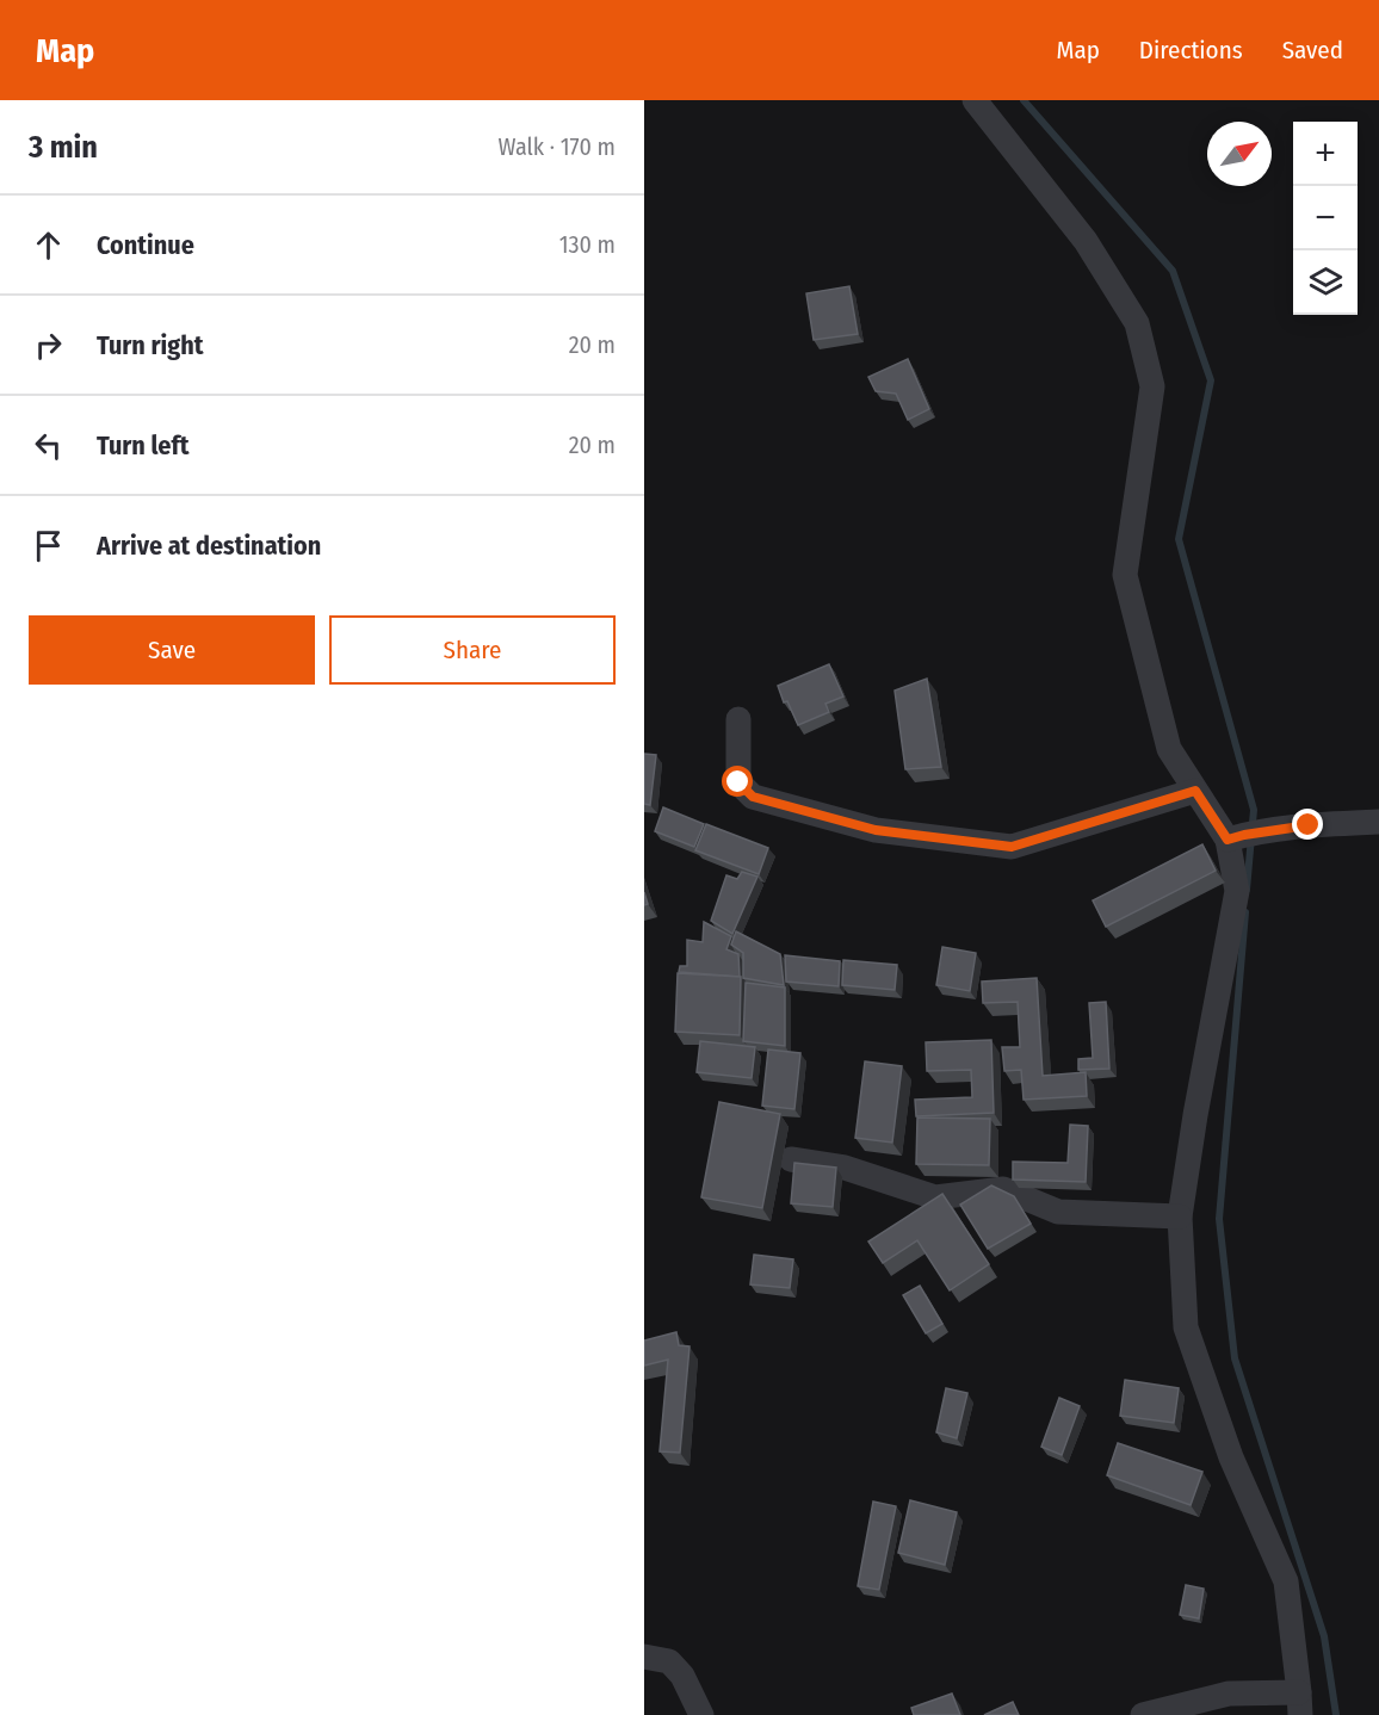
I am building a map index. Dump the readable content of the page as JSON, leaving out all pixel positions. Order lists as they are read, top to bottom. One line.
{"north":"top right","page":{"header":"Map","nav":["Map","Directions","Saved"],"heading":["3 min","Walk · 170 m"],"map_buttons":["+","−"],"list":[["Continue","130 m"],["Turn right","20 m"],["Turn left","20 m"],"Arrive at destination"],"buttons":["Save","Share"]}}
